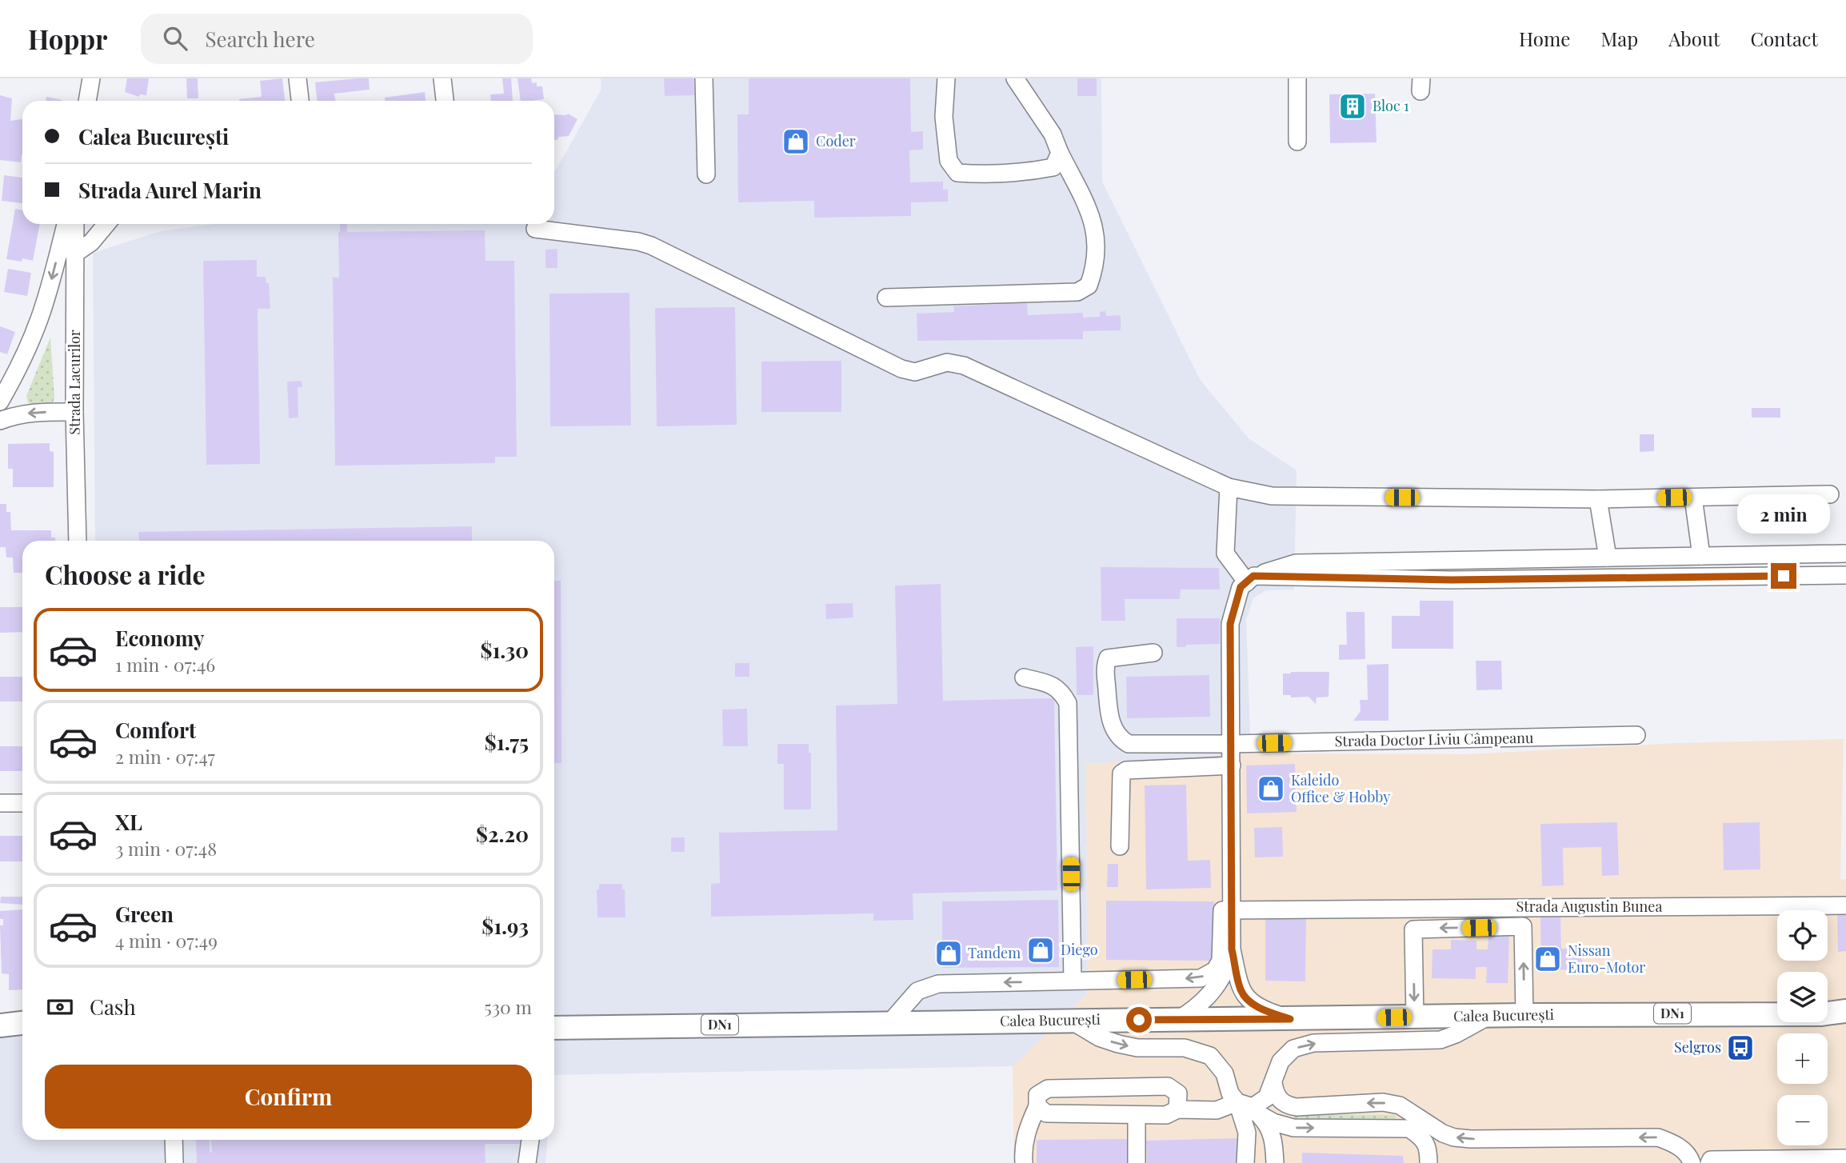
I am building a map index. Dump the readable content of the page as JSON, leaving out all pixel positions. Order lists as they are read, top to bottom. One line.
{"streets":{"main road":["DN1","Calea București"],"street":["Strada Lacurilor","Strada Doctor Liviu Câmpeanu","Strada Augustin Bunea"]},"places":{"building":["Bloc 1"],"shop":["Coder","Kaleido Office & Hobby","Diego","Tandem","Nissan Euro-Motor"],"bus stop":["Selgros"]},"page":{"header":"Hoppr","search":"Search here","nav":["Home","Map","About","Contact"],"banner":["Calea București","Strada Aurel Marin"],"bubble":"2 min","heading":"Choose a ride","list":[{"name":"Economy","note":"1 min · 07:46","value":"$1.30"},{"name":"Comfort","note":"2 min · 07:47","value":"$1.75"},{"name":"XL","note":"3 min · 07:48","value":"$2.20"},{"name":"Green","note":"4 min · 07:49","value":"$1.93"}],"map_buttons":["+","−"],"pay":["Cash","530 m"],"buttons":"Confirm"}}
